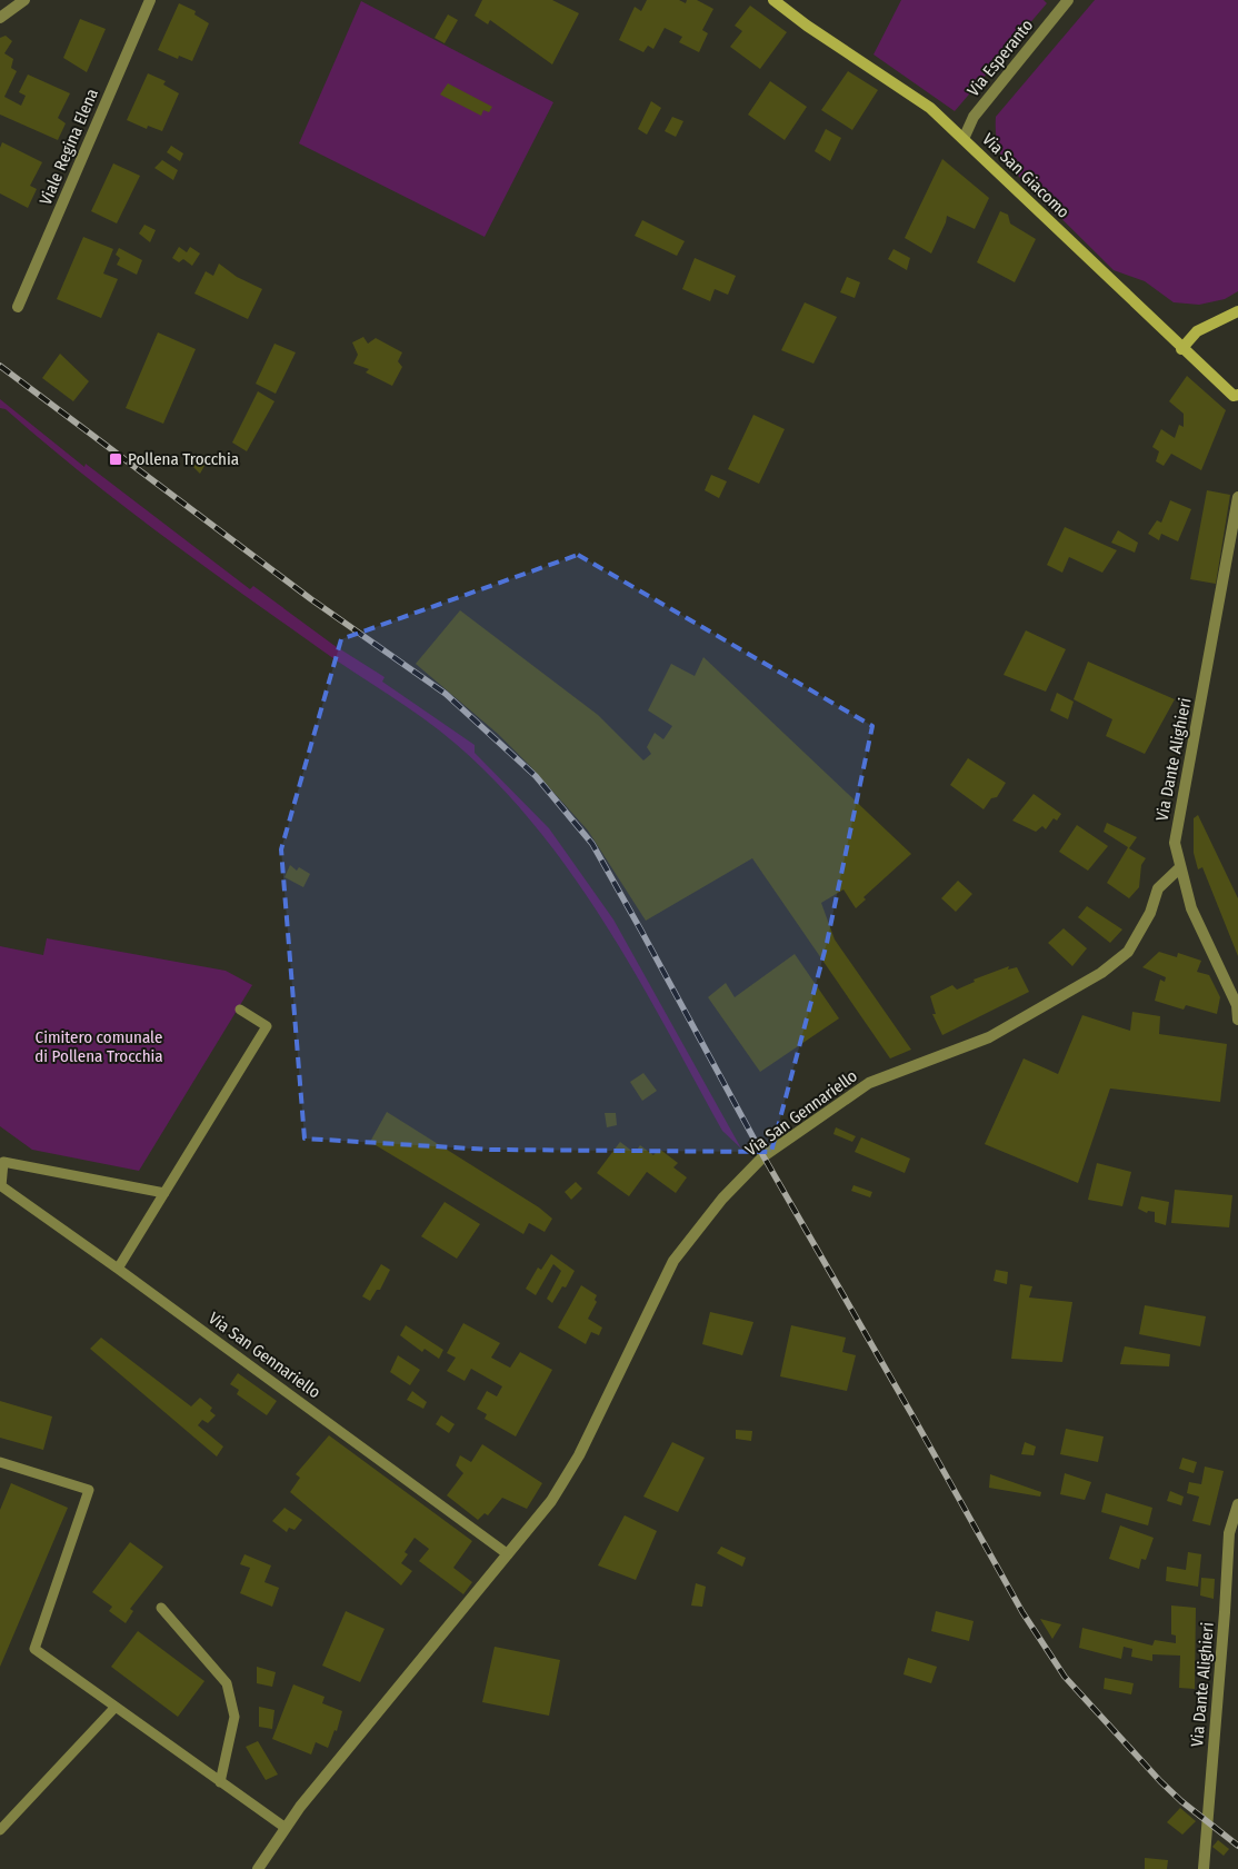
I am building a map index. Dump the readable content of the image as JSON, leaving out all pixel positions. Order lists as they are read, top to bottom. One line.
{"streets":{"street":["Via Esperanto","Viale Regina Elena","Via San Giacomo","Via Dante Alighieri","Via San Gennariello"]},"crossings":[["Via Esperanto","Via San Giacomo"],["Via Dante Alighieri","Via San Gennariello"]],"parks":["Cimitero comunale di Pollena Trocchia"],"places":{"transit":["Pollena Trocchia"]}}
